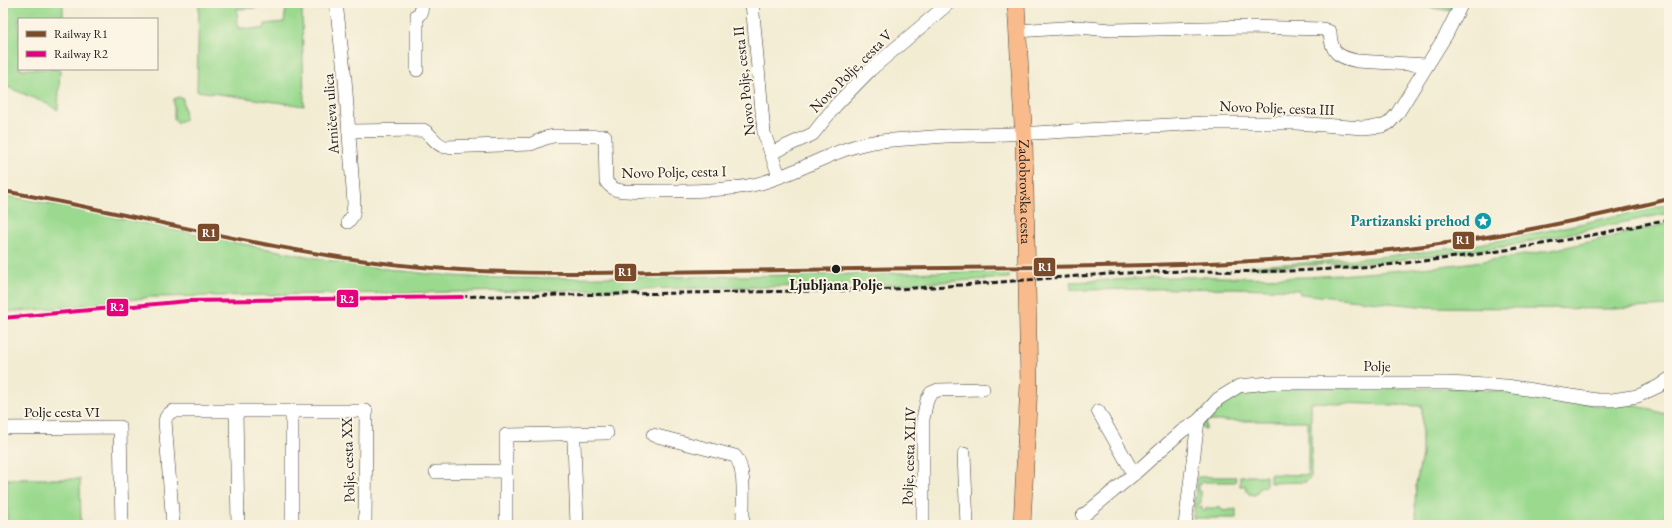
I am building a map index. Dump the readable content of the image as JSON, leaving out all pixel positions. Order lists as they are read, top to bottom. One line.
{"streets":{"main road":["Zadobrovška cesta"],"street":["Novo Polje, cesta V","Novo Polje, cesta II","Novo Polje, cesta III","Arničeva ulica","Novo Polje, cesta I","Polje","Polje cesta VI","Polje, cesta XLIV","Polje, cesta XX"]},"crossings":[["Novo Polje, cesta V","Novo Polje, cesta II"],["Novo Polje, cesta II","Novo Polje, cesta I"],["Novo Polje, cesta III","Novo Polje, cesta I"],["Novo Polje, cesta III","Zadobrovška cesta"],["Arničeva ulica","Novo Polje, cesta I"],["Novo Polje, cesta I","Zadobrovška cesta"]],"places":{"place":["Partizanski prehod"],"other":["Ljubljana Polje"]},"lines":["rail line R1","rail line R2"],"legend":["Railway R1","Railway R2"]}
